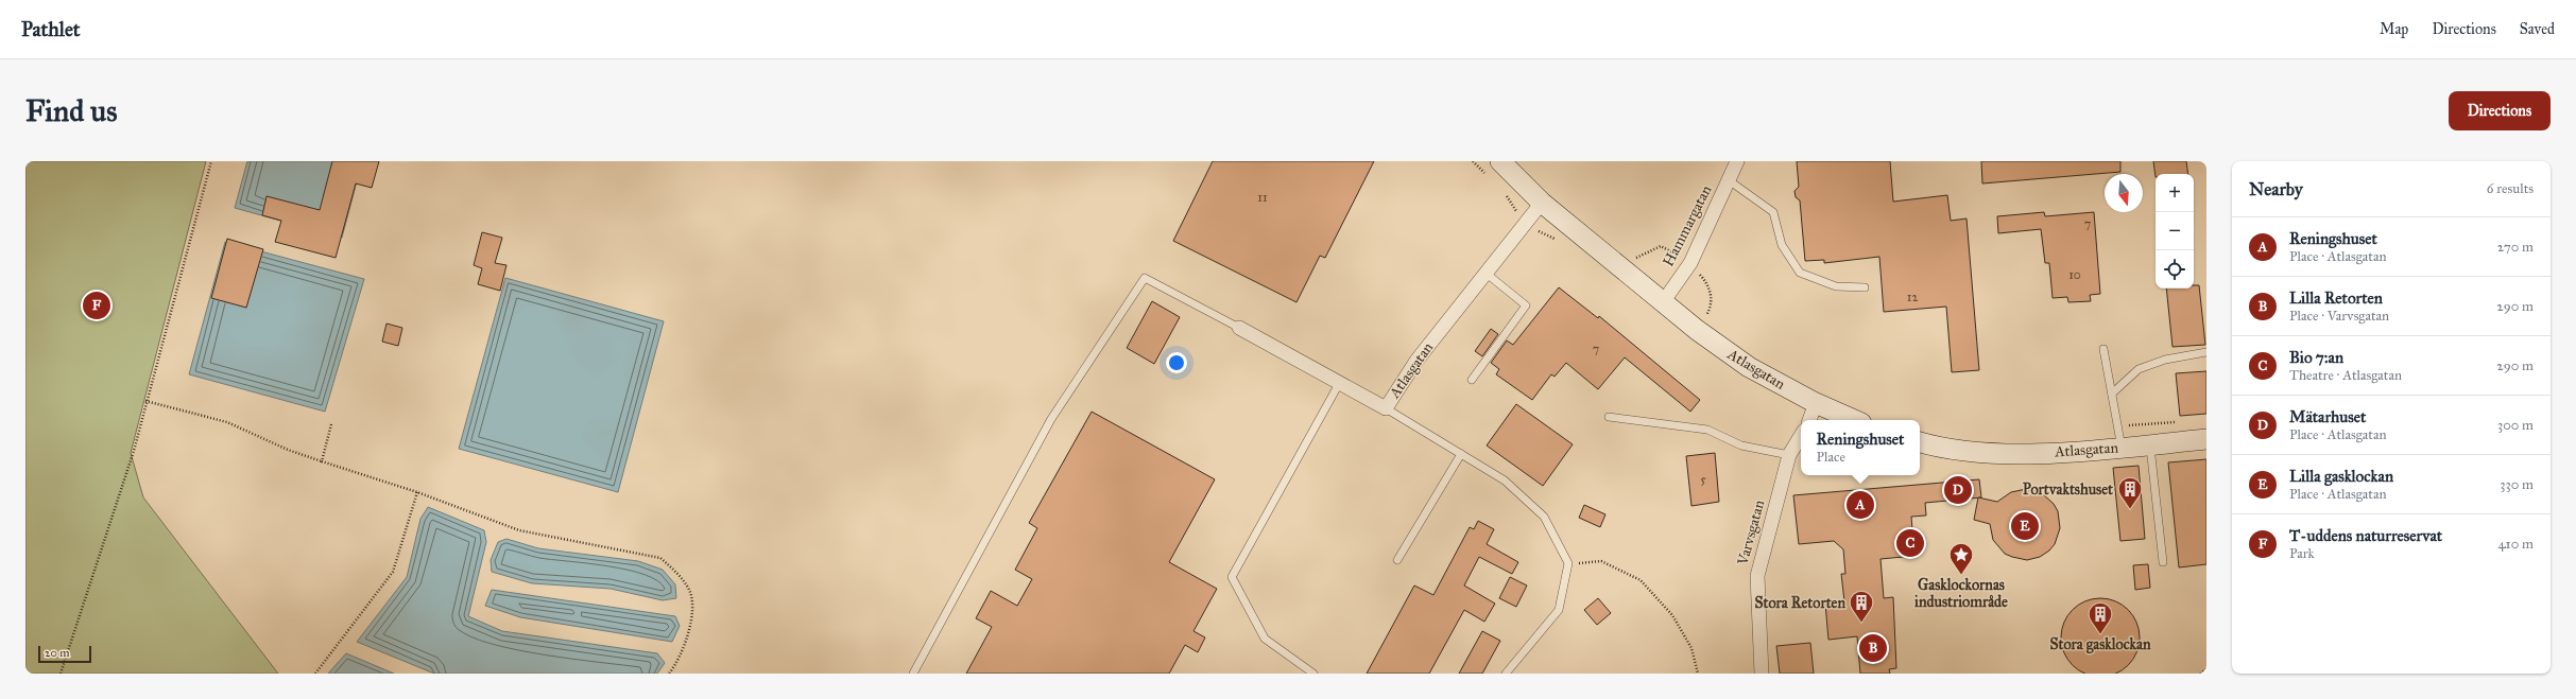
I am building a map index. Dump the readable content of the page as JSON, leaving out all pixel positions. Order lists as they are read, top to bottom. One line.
{"streets":{"street":["Hammargatan","Atlasgatan","Varvsgatan"]},"crossings":[["Hammargatan","Atlasgatan"]],"places":{"building":["Portvaktshuset","Stora Retorten","Stora gasklockan"],"place":["Gasklockornas industriområde"]},"house_numbers":["11","7","10","12","7","5"],"scale_bar":"20 m","north":"bottom","page":{"header":"Pathlet","nav":["Map","Directions","Saved"],"buttons":"Directions","title":"Find us","heading":["Nearby","6 results"],"map_buttons":["+","−"],"list":[{"mark":"A","name":"Reningshuset","note":"Place · Atlasgatan","value":"270 m"},{"mark":"B","name":"Lilla Retorten","note":"Place · Varvsgatan","value":"290 m"},{"mark":"C","name":"Bio 7:an","note":"Theatre · Atlasgatan","value":"290 m"},{"mark":"D","name":"Mätarhuset","note":"Place · Atlasgatan","value":"300 m"},{"mark":"E","name":"Lilla gasklockan","note":"Place · Atlasgatan","value":"330 m"},{"mark":"F","name":"T-uddens naturreservat","note":"Park","value":"410 m"}],"pins":["F","D","A","E","C","B"],"popup":["Reningshuset","Place"],"scale":"20 m"}}
